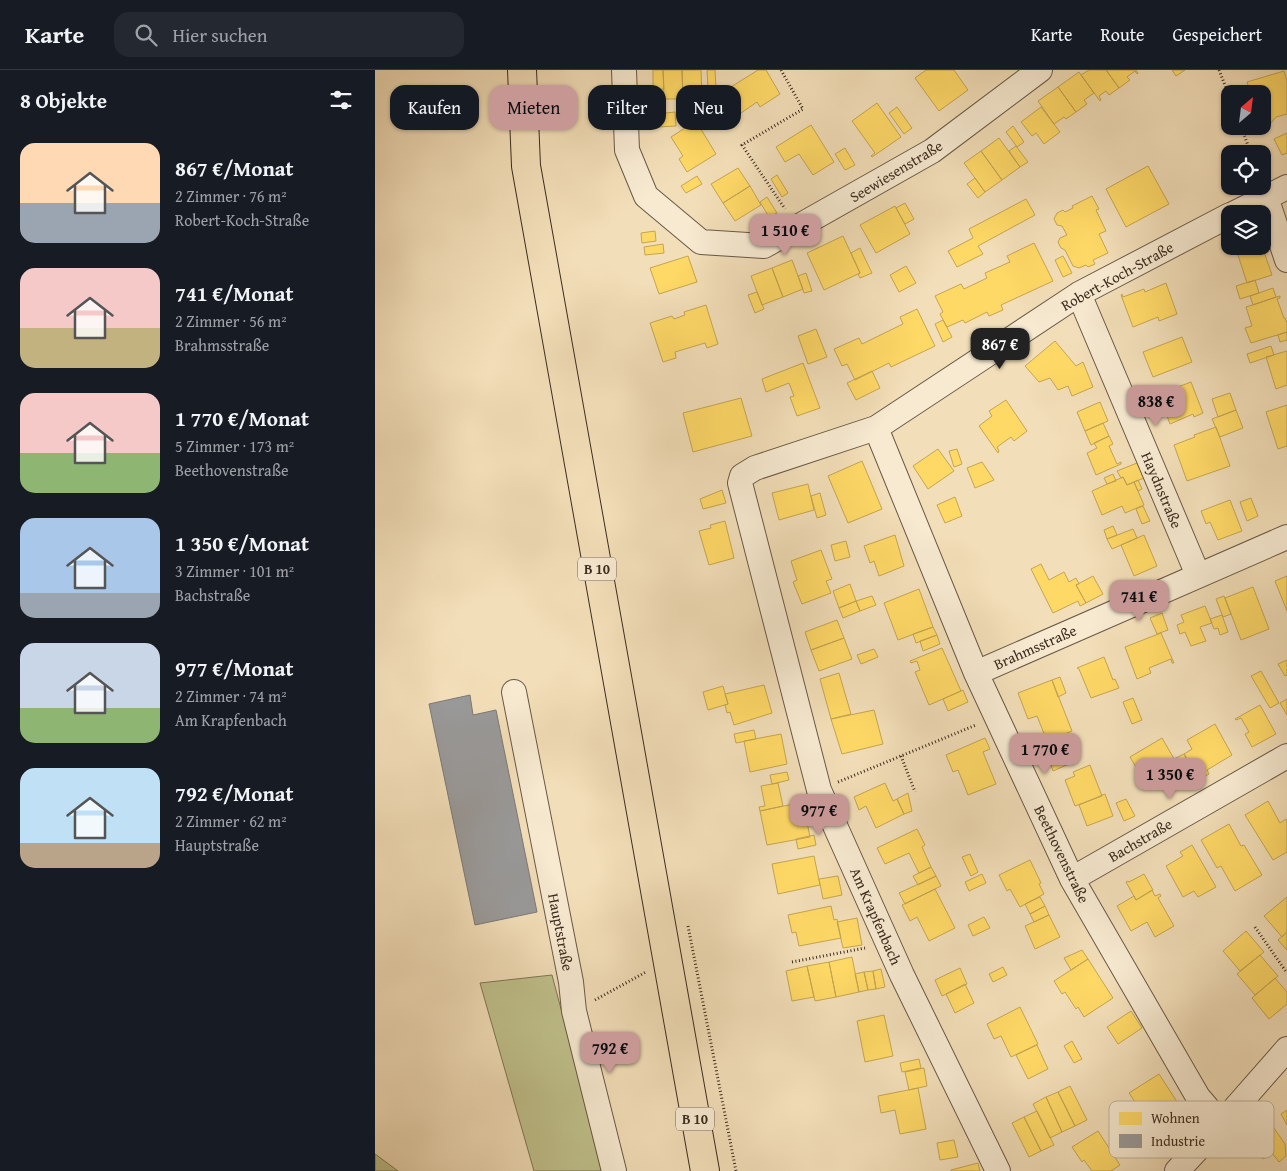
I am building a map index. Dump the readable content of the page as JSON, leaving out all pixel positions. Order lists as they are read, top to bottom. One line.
{"streets":{"main road":["B 10"],"street":["Seewiesenstraße","Robert-Koch-Straße","Haydnstraße","Brahmsstraße","Bachstraße","Beethovenstraße","Am Krapfenbach","Hauptstraße"]},"crossings":[["Robert-Koch-Straße","Haydnstraße"],["Robert-Koch-Straße","Beethovenstraße"],["Robert-Koch-Straße","Am Krapfenbach"],["Haydnstraße","Brahmsstraße"],["Brahmsstraße","Beethovenstraße"],["Bachstraße","Beethovenstraße"]],"legend":["Wohnen","Industrie"],"north":"top right","page":{"header":"Karte","search":"Hier suchen","nav":["Karte","Route","Gespeichert"],"heading":"8 Objekte","chip":["Kaufen","Mieten","Filter","Neu"],"list":[{"name":"867 €/Monat","note":"2 Zimmer · 76 m² · Robert-Koch-Straße"},{"name":"741 €/Monat","note":"2 Zimmer · 56 m² · Brahmsstraße"},{"name":"1 770 €/Monat","note":"5 Zimmer · 173 m² · Beethovenstraße"},{"name":"1 350 €/Monat","note":"3 Zimmer · 101 m² · Bachstraße"},{"name":"977 €/Monat","note":"2 Zimmer · 74 m² · Am Krapfenbach"},{"name":"792 €/Monat","note":"2 Zimmer · 62 m² · Hauptstraße"}],"price":["1 510 €","867 €","838 €","741 €","1 770 €","1 350 €","977 €","792 €"]}}
